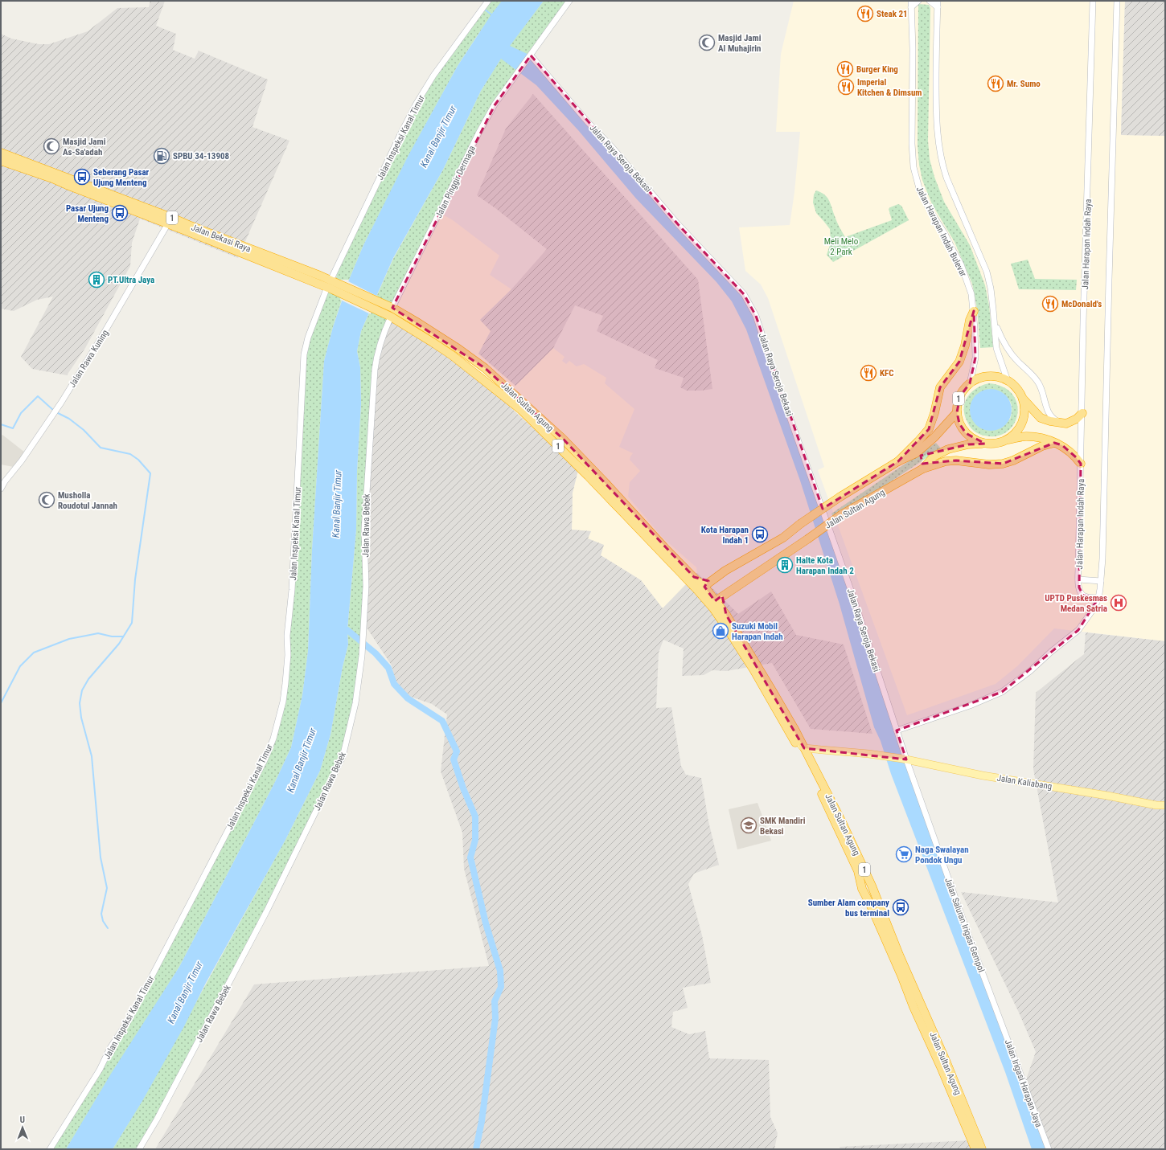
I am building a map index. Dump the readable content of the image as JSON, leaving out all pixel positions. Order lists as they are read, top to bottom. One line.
{"streets":{"highway":["1","Jalan Bekasi Raya","Jalan Sultan Agung"],"main road":["Jalan Kaliabang"],"street":["Jalan Inspeksi Kanal Timur","Jalan Raya Seroja Bekasi","Jalan Pinggir Dermaga","Jalan Harapan Indah Bulevar","Jalan Harapan Indah Raya","Jalan Rawa Kuning","Jalan Rawa Bebek","Jalan Saluran Irigasi Gempol","Jalan Irigasi Harapan Jaya"]},"crossings":[["Jalan Inspeksi Kanal Timur","Jalan Bekasi Raya"],["Jalan Raya Seroja Bekasi","Jalan Pinggir Dermaga"],["Jalan Raya Seroja Bekasi","Jalan Kaliabang"],["Jalan Raya Seroja Bekasi","Jalan Saluran Irigasi Gempol"],["Jalan Pinggir Dermaga","Jalan Bekasi Raya"],["Jalan Pinggir Dermaga","Jalan Sultan Agung"],["Jalan Pinggir Dermaga","Jalan Rawa Bebek"],["1","Jalan Harapan Indah Bulevar"],["1","Jalan Sultan Agung"],["Jalan Harapan Indah Bulevar","Jalan Sultan Agung"],["Jalan Bekasi Raya","Jalan Rawa Kuning"],["Jalan Bekasi Raya","Jalan Sultan Agung"],["Jalan Bekasi Raya","Jalan Rawa Bebek"],["Jalan Sultan Agung","Jalan Rawa Bebek"],["Jalan Sultan Agung","Jalan Kaliabang"],["Jalan Kaliabang","Jalan Saluran Irigasi Gempol"],["Jalan Saluran Irigasi Gempol","Jalan Irigasi Harapan Jaya"]],"water":["Kanal Banjir Timur"],"parks":["Meli Melo 2 Park"],"places":{"restaurant":["Steak 21","Burger King","Mr. Sumo","Imperial Kitchen & Dimsum","McDonald's","KFC"],"mosque":["Masjid Jami Al Muhajirin","Masjid Jami As-Sa'adah","Musholla Roudotul Jannah"],"fuel station":["SPBU 34-13908"],"bus stop":["Seberang Pasar Ujung Menteng","Pasar Ujung Menteng","Kota Harapan Indah 1","Sumber Alam company bus terminal"],"building":["PT.Ultra Jaya","Halte Kota Harapan Indah 2"],"hospital":["UPTD Puskesmas Medan Satria"],"shop":["Suzuki Mobil Harapan Indah"],"school or university":["SMK Mandiri Bekasi"],"supermarket":["Naga Swalayan Pondok Ungu"]},"north":"top"}
